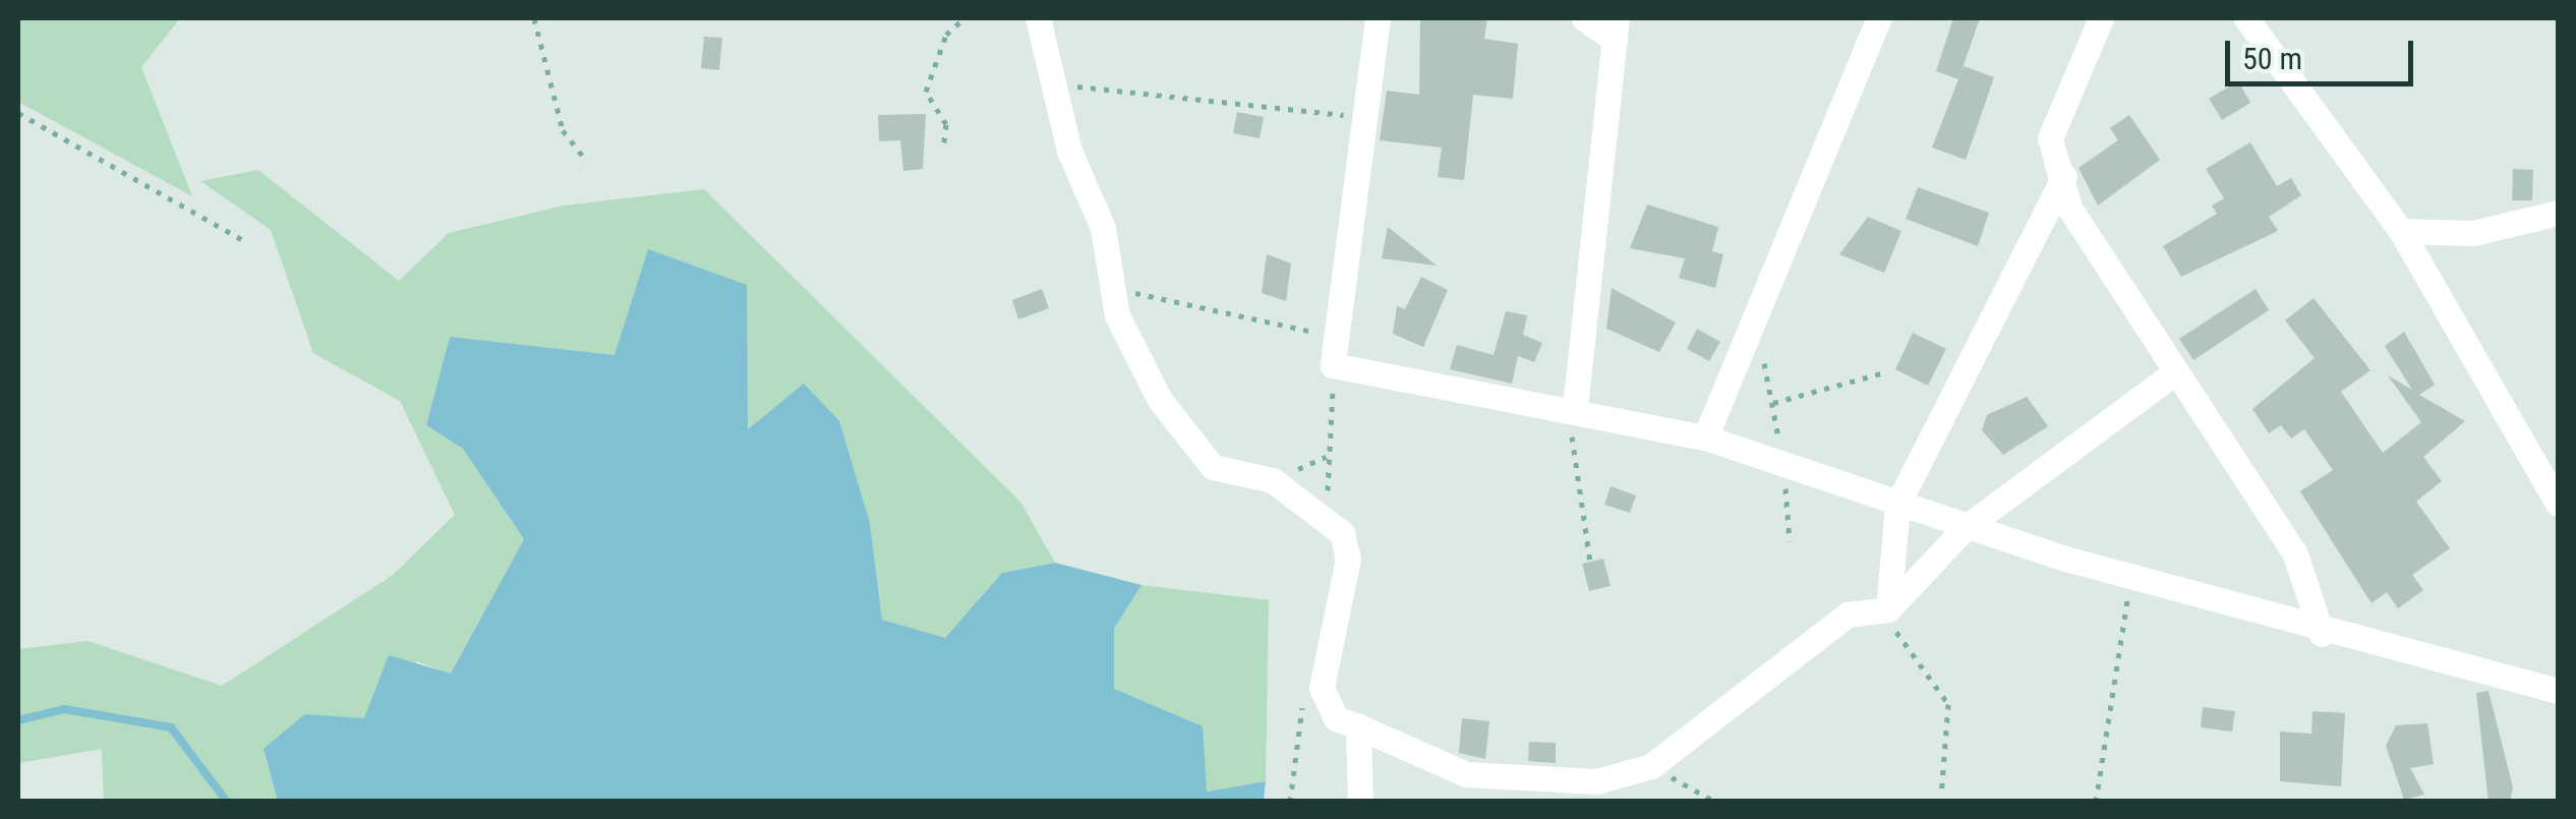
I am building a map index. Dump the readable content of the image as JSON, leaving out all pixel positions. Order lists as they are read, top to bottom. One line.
{"scale_bar":"50 m"}
